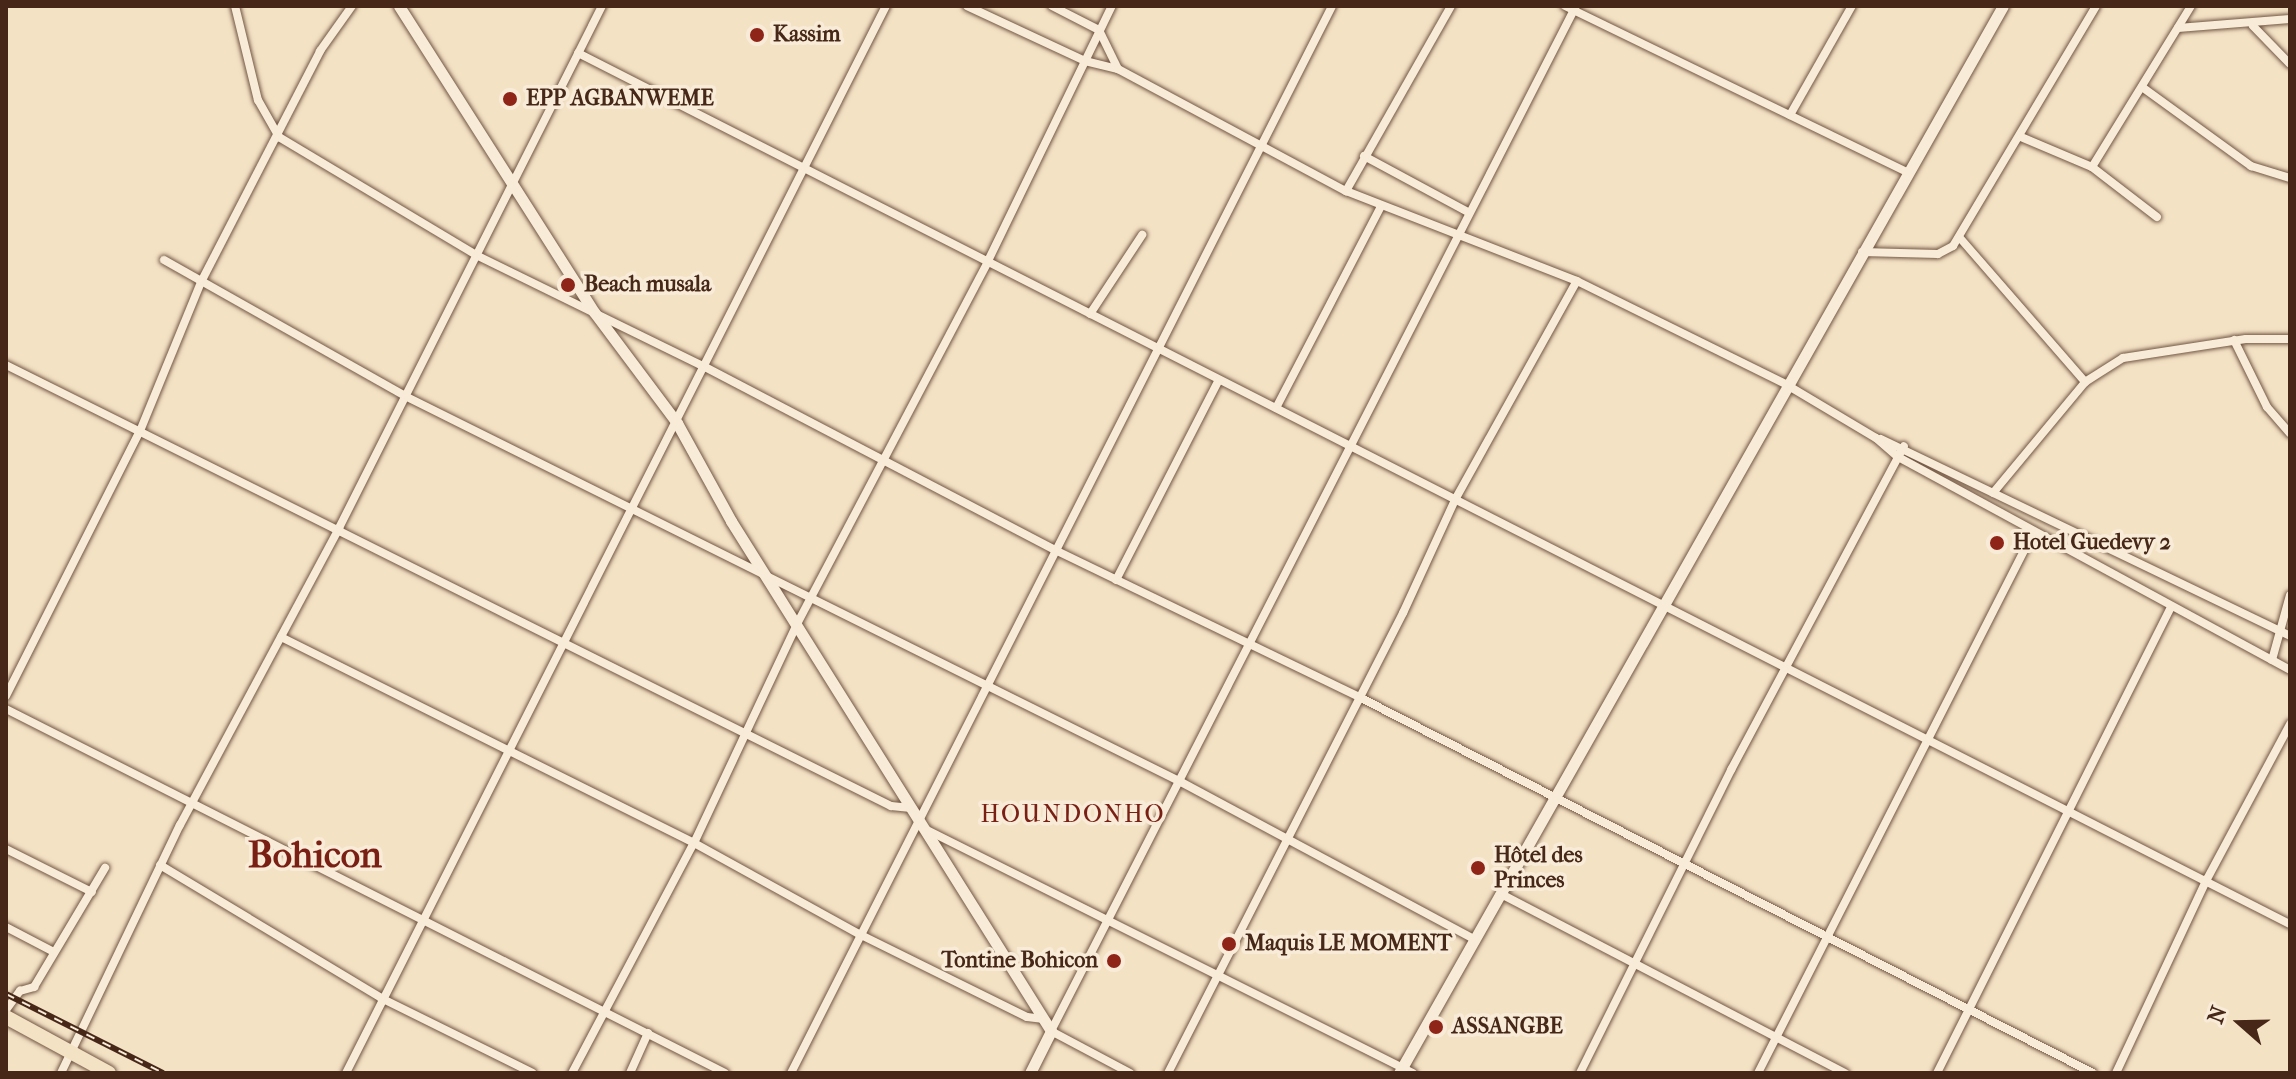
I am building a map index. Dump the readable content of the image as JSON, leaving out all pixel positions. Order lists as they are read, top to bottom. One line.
{"districts":["HOUNDONHO","Bohicon"],"places":["Kassim","EPP AGBANWEME","Beach musala","Hotel Guedevy 2","Hôtel des Princes","Maquis LE MOMENT","Tontine Bohicon","ASSANGBE"],"north":"left"}
